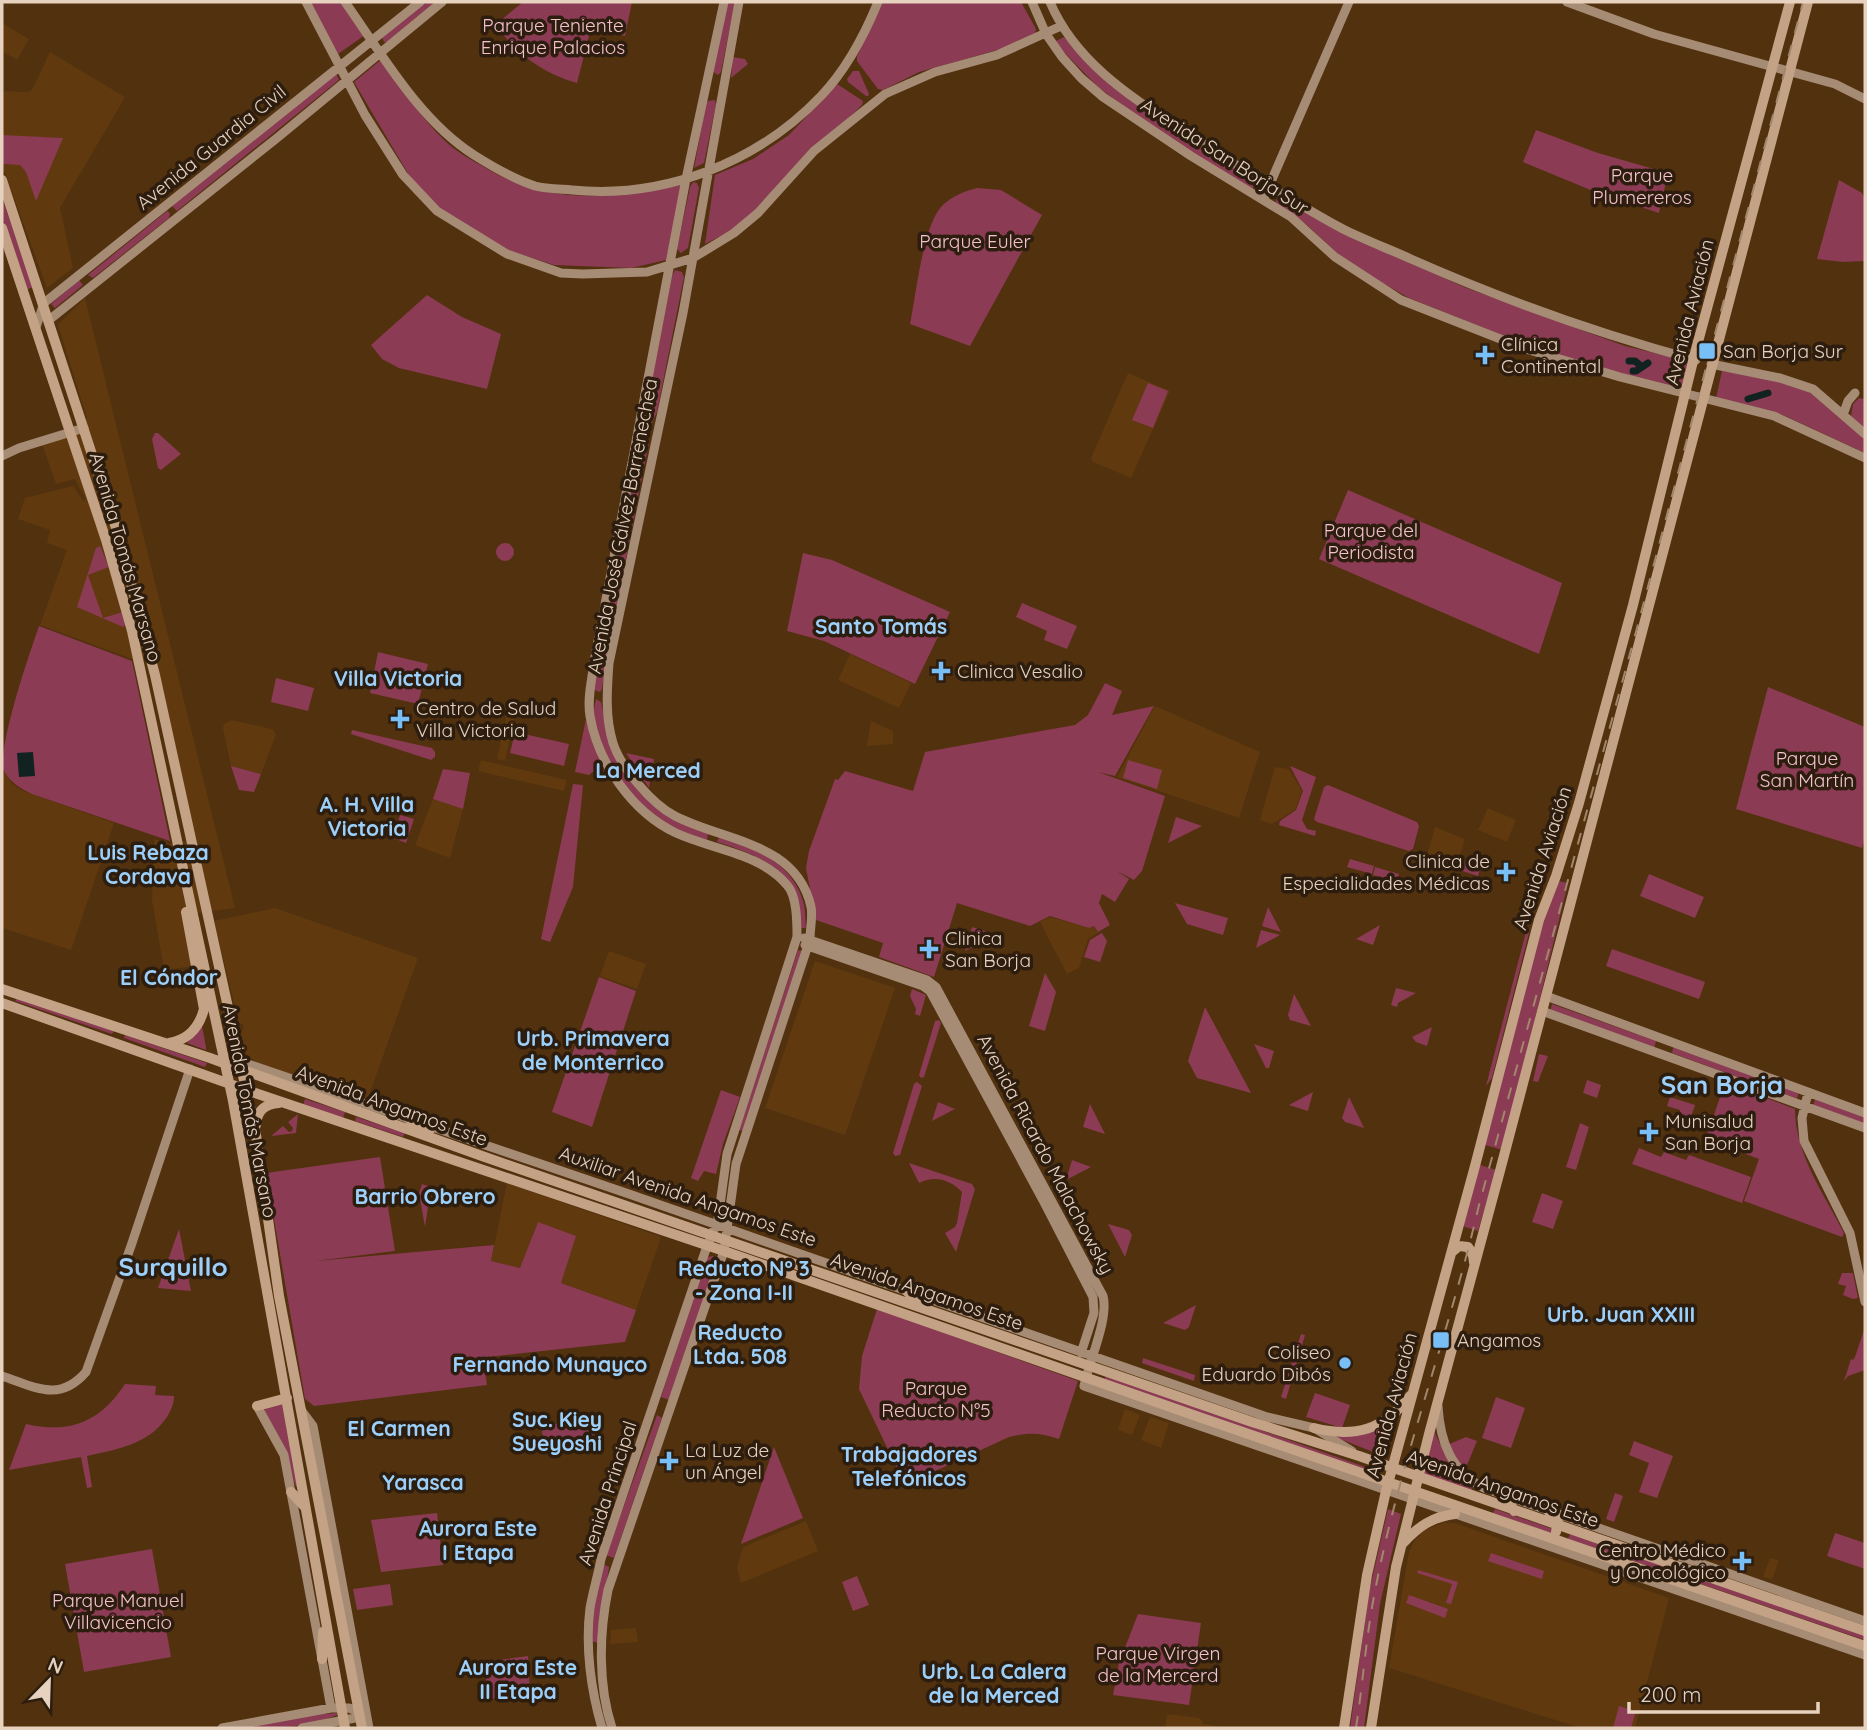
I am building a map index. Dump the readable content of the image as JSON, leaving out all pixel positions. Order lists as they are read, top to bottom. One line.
{"streets":{"main road":["Avenida Guardia Civil","Avenida San Borja Sur","Avenida Aviación","Avenida José Gálvez Barrenechea","Avenida Tomás Marsano","Avenida Angamos Este","Avenida Ricardo Malachowsky","Auxiliar Avenida Angamos Este","Avenida Principal"]},"crossings":[["Avenida Guardia Civil","Avenida Tomás Marsano"],["Avenida San Borja Sur","Avenida Aviación"],["Avenida Aviación","Avenida Angamos Este"],["Avenida José Gálvez Barrenechea","Avenida Angamos Este"],["Avenida José Gálvez Barrenechea","Avenida Ricardo Malachowsky"],["Avenida José Gálvez Barrenechea","Auxiliar Avenida Angamos Este"],["Avenida José Gálvez Barrenechea","Avenida Principal"],["Avenida Tomás Marsano","Avenida Angamos Este"],["Avenida Tomás Marsano","Auxiliar Avenida Angamos Este"],["Avenida Angamos Este","Avenida Ricardo Malachowsky"],["Avenida Angamos Este","Auxiliar Avenida Angamos Este"],["Avenida Angamos Este","Avenida Principal"],["Avenida Ricardo Malachowsky","Auxiliar Avenida Angamos Este"],["Auxiliar Avenida Angamos Este","Avenida Principal"]],"districts":["Santo Tomás","Villa Victoria","La Merced","A. H. Villa Victoria","Luis Rebaza Cordava","El Cóndor","Urb. Primavera de Monterrico","San Borja","Barrio Obrero","Surquillo","Reducto N° 3 - Zona I-II","Urb. Juan XXIII","Reducto Ltda. 508","Fernando Munayco","Suc. Kiey Sueyoshi","El Carmen","Trabajadores Telefónicos","Yarasca","Aurora Este I Etapa","Aurora Este II Etapa","Urb. La Calera de la Merced"],"parks":["Parque Teniente Enrique Palacios","Parque Plumereros","Parque Euler","Parque del Periodista","Parque San Martín","Parque Reducto N°5","Parque Manuel Villavicencio","Parque Virgen de la Mercerd"],"places":{"transit":["San Borja Sur","Angamos"],"health":["Clínica Continental","Clinica Vesalio","Centro de Salud Villa Victoria","Clinica de Especialidades Médicas","Clinica San Borja","Munisalud San Borja","La Luz de un Ángel","Centro Médico y Oncológico"],"other":["Coliseo Eduardo Dibós"]},"scale_bar":"200 m","north":"top right"}
